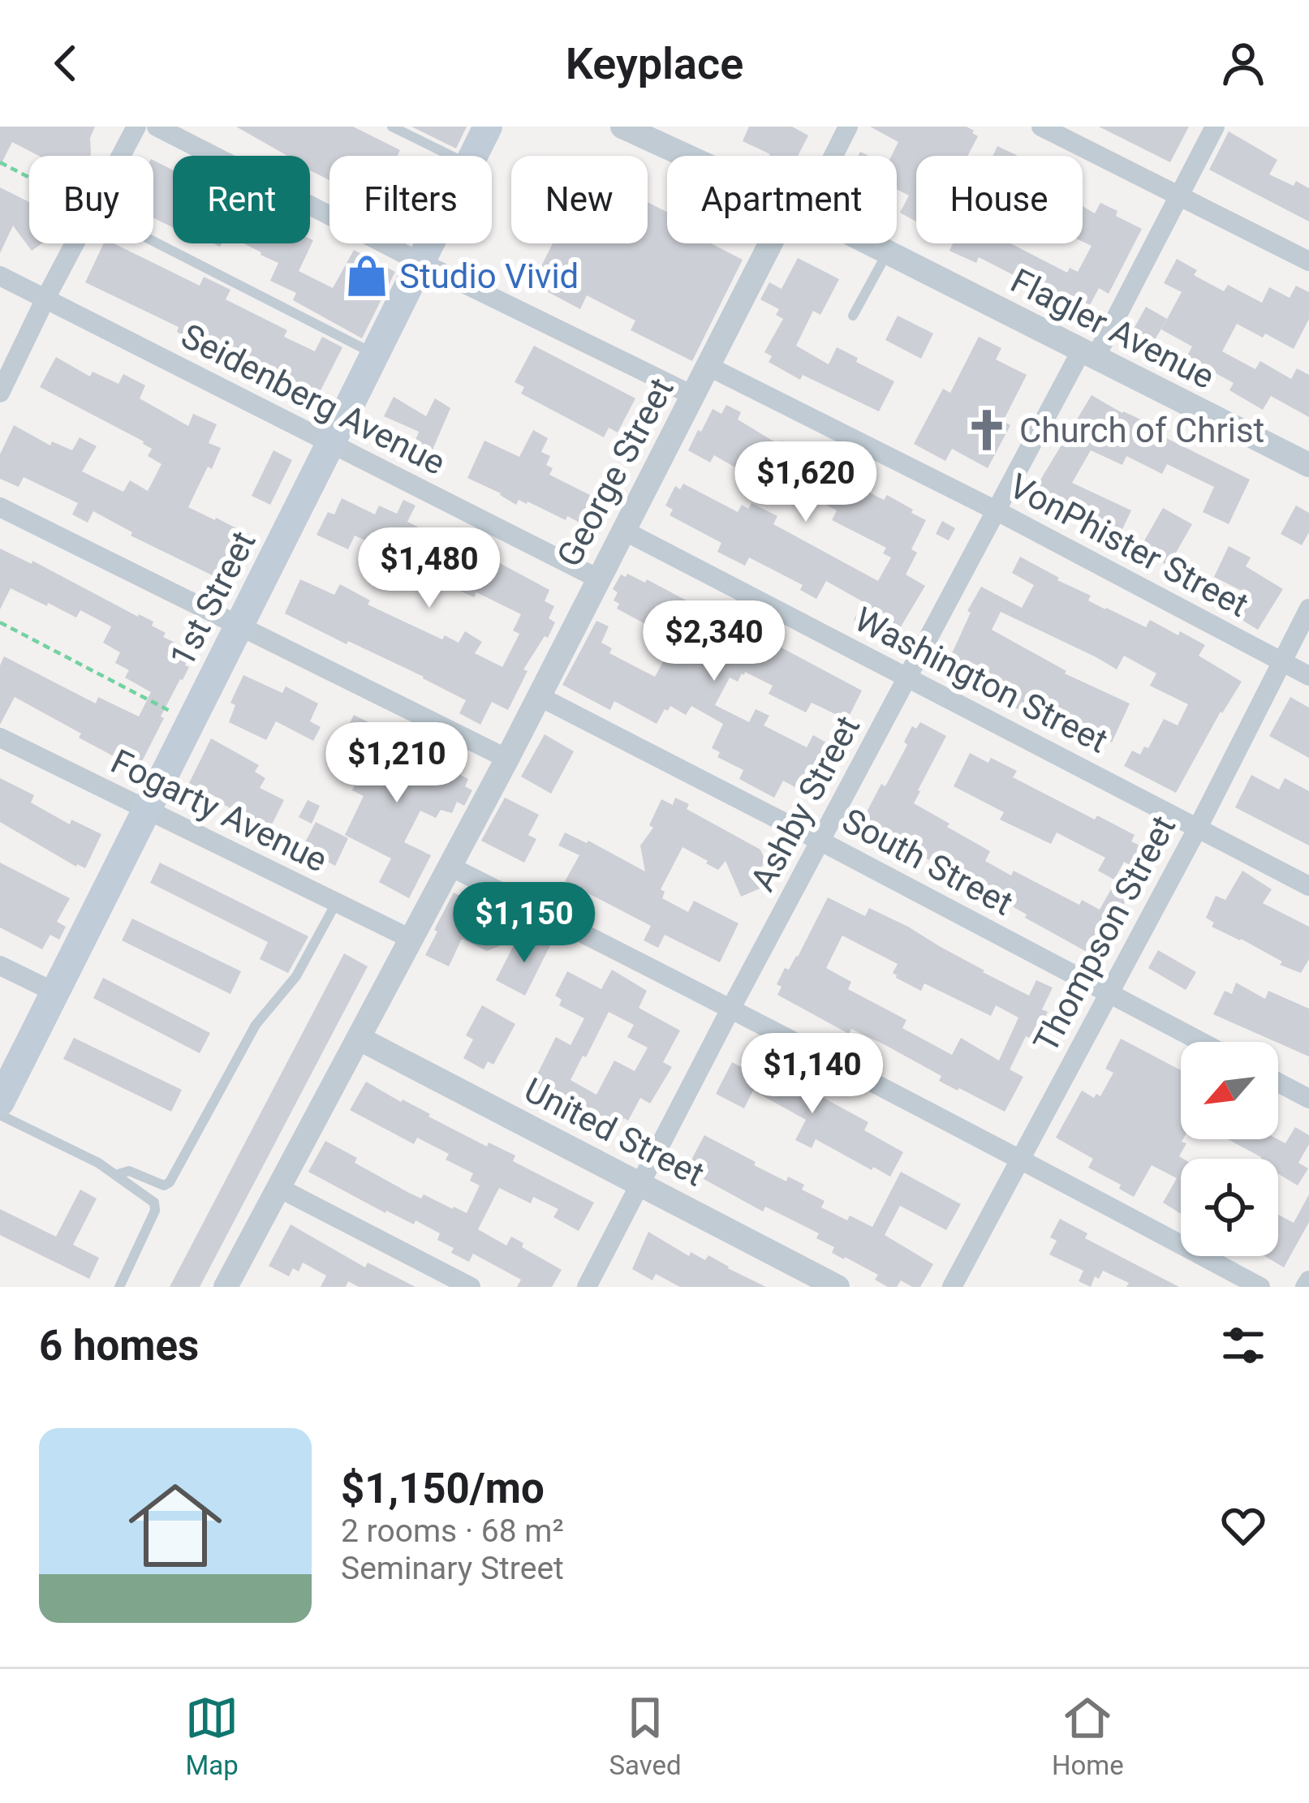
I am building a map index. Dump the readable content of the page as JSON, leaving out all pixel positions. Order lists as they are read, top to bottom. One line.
{"streets":{"main road":["1st Street"],"street":["Flagler Avenue","Seidenberg Avenue","George Street","VonPhister Street","Washington Street","Ashby Street","Fogarty Avenue","South Street","Thompson Street","United Street"]},"crossings":[["Flagler Avenue","Ashby Street"],["Seidenberg Avenue","George Street"],["Seidenberg Avenue","1st Street"],["George Street","VonPhister Street"],["George Street","Washington Street"],["George Street","Fogarty Avenue"],["George Street","South Street"],["George Street","United Street"],["VonPhister Street","Ashby Street"],["VonPhister Street","Thompson Street"],["1st Street","Fogarty Avenue"],["Washington Street","Ashby Street"],["Washington Street","Thompson Street"],["Ashby Street","South Street"],["Ashby Street","United Street"],["South Street","Thompson Street"]],"places":{"shop":["Studio Vivid"],"church":["Church of Christ"]},"north":"bottom left","page":{"header":"Keyplace","chip":["Buy","Rent","Filters","New","Apartment","House"],"price":["$1,620","$1,480","$2,340","$1,210","$1,150","$1,140"],"heading":"6 homes","list":[{"name":"$1,150/mo","note":"2 rooms · 68 m² · Seminary Street"}],"tabs":["Map","Saved","Home"]}}
